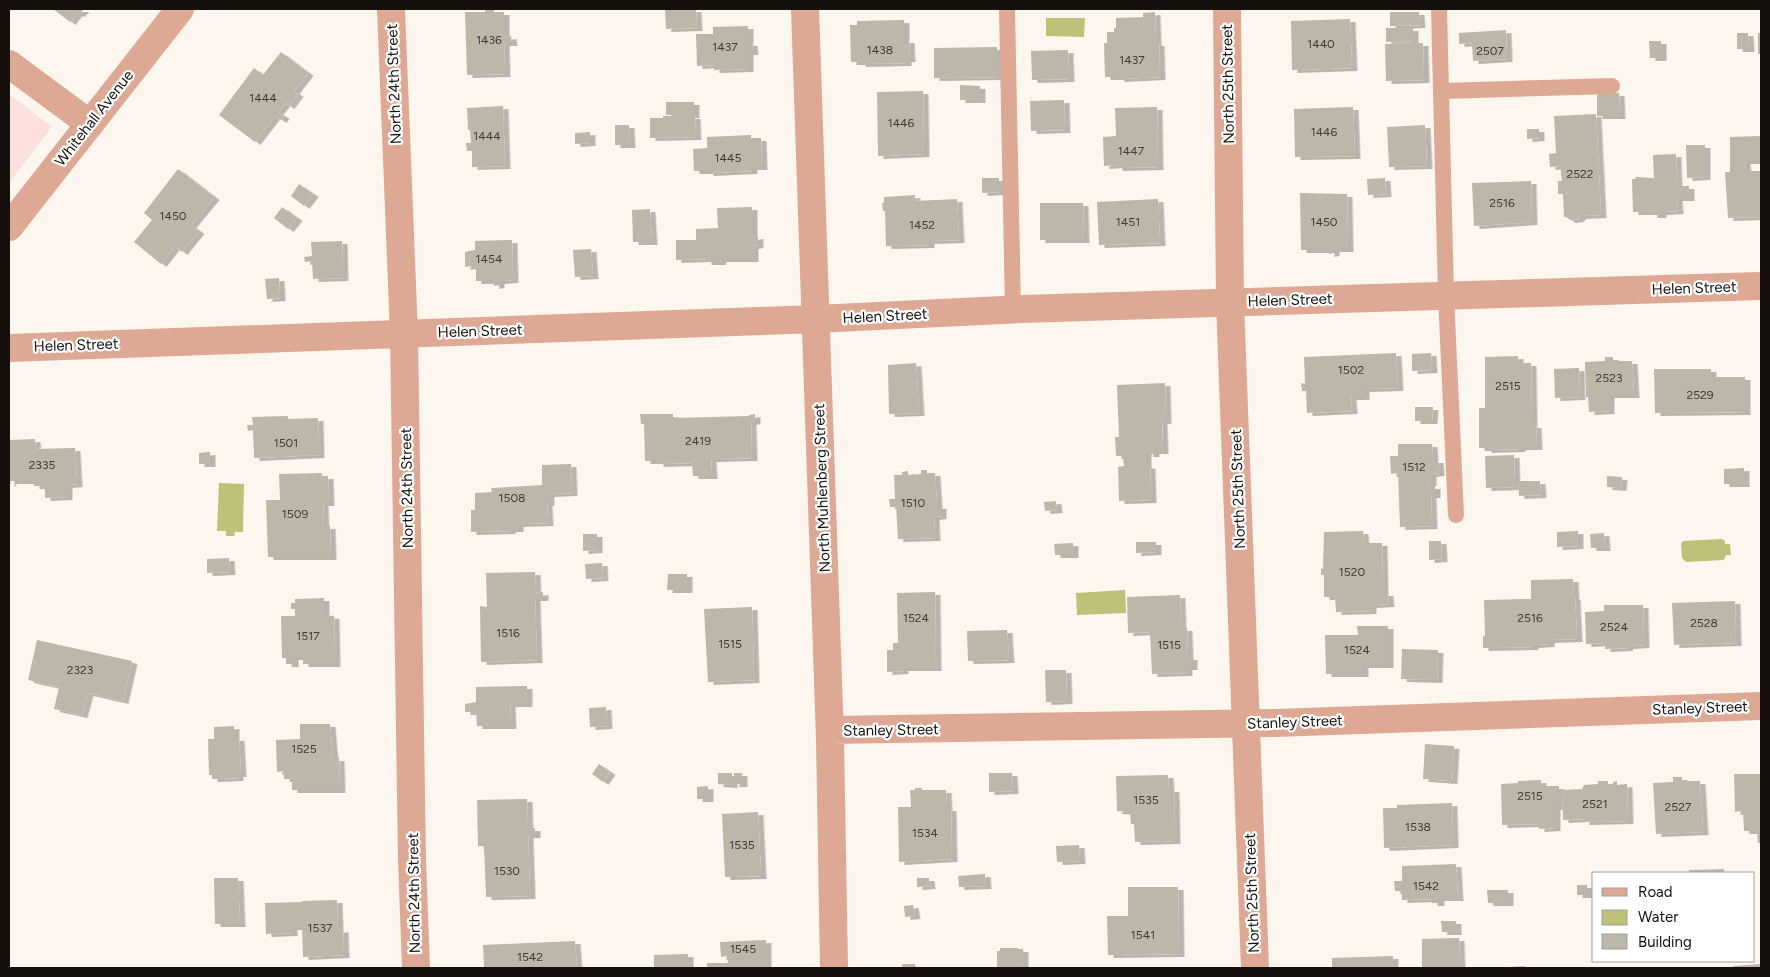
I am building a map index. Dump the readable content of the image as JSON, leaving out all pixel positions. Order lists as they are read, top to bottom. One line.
{"streets":{"street":["North 24th Street","North 25th Street","Whitehall Avenue","Helen Street","North Muhlenberg Street","Stanley Street"]},"crossings":[["North 24th Street","Helen Street"],["North 25th Street","Helen Street"],["North 25th Street","Stanley Street"],["Helen Street","North Muhlenberg Street"],["North Muhlenberg Street","Stanley Street"]],"house_numbers":["1436","1440","1437","1438","2507","1437","1444","1446","1446","1444","1447","1445","2522","2516","1450","1451","1450","1452","1454","1502","2523","2515","2529","2419","1501","2335","1512","1508","1510","1509","1520","1524","2516","2528","2524","1516","1517","1515","1515","1524","2323","1525","2515","1535","2521","2527","1538","1534","1535","1530","1542","1537","1541","1545","1542"],"legend":["Road","Water","Building"]}
